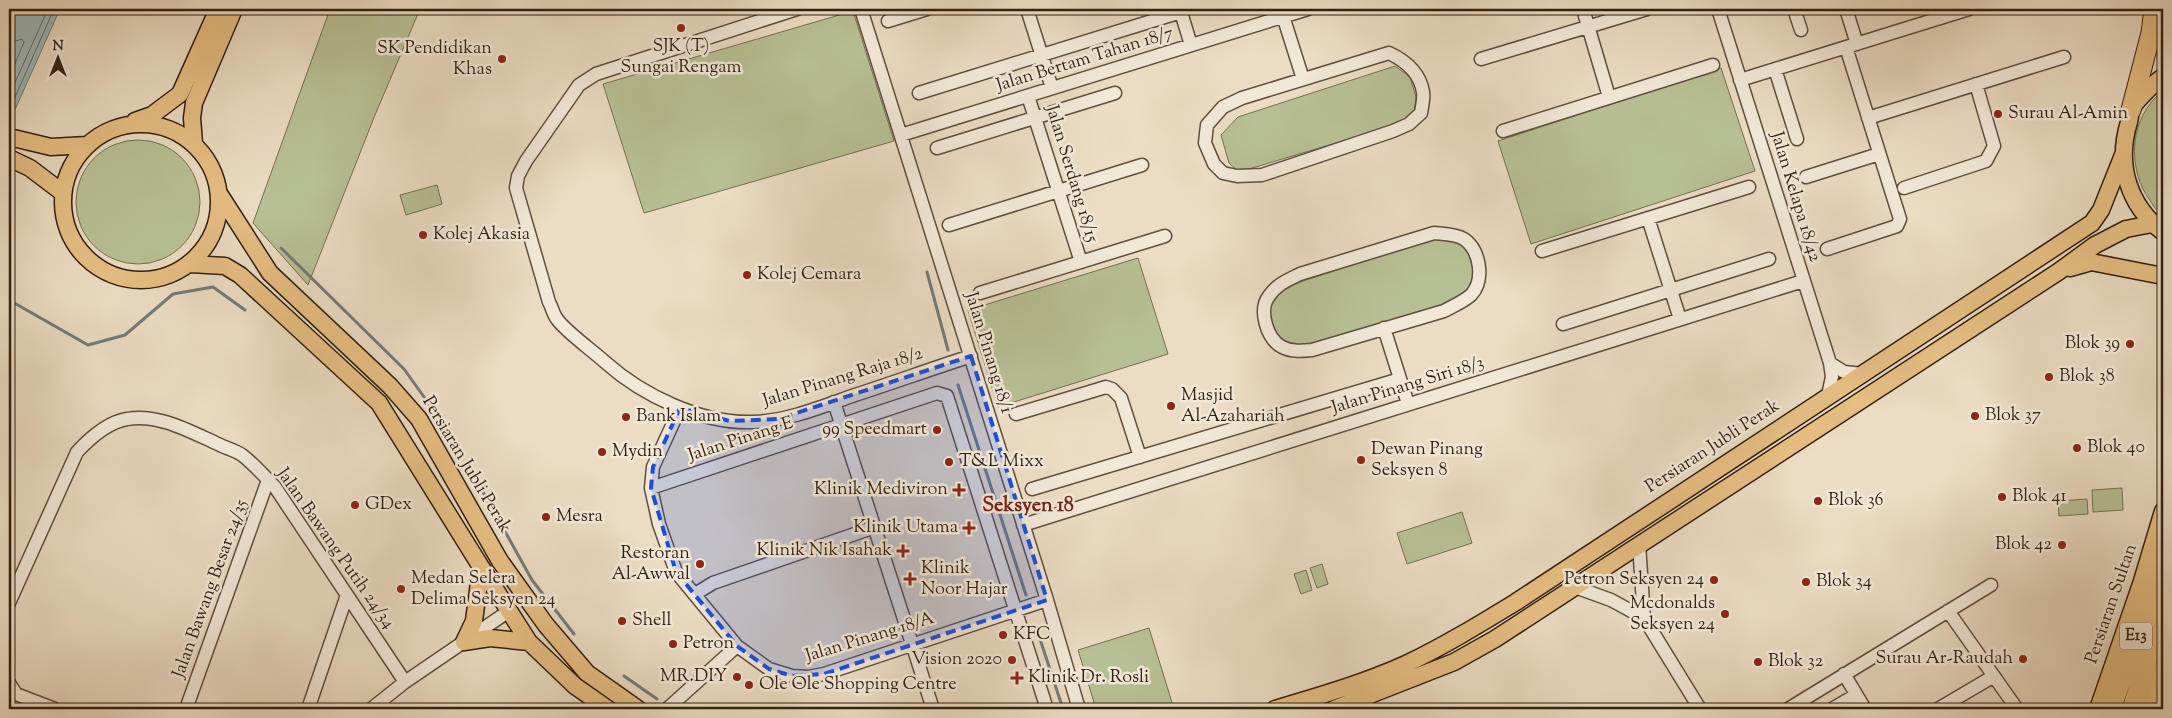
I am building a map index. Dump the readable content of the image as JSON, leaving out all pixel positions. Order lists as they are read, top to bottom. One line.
{"streets":{"highway":["E13"],"main road":["Persiaran Jubli Perak","Persiaran Sultan"],"street":["Jalan Bertam Tahan 18/7","Jalan Serdang 18/15","Jalan Kelapa 18/42","Jalan Pinang 18/1","Jalan Pinang Raja 18/2","Jalan Pinang Siri 18/3","Jalan Pinang E","Jalan Bawang Putih 24/34","Jalan Bawang Besar 24/35","Jalan Pinang 18/A"]},"crossings":[["Jalan Bertam Tahan 18/7","Jalan Serdang 18/15"],["Jalan Bertam Tahan 18/7","Jalan Pinang 18/1"],["Jalan Kelapa 18/42","Jalan Pinang Siri 18/3"],["Jalan Kelapa 18/42","Persiaran Jubli Perak"],["Jalan Pinang 18/1","Jalan Pinang Raja 18/2"],["Jalan Pinang 18/1","Jalan Pinang Siri 18/3"],["Jalan Pinang 18/1","Jalan Pinang 18/A"],["Jalan Pinang Raja 18/2","Jalan Pinang 18/A"],["Jalan Pinang E","Jalan Pinang 18/A"],["Jalan Bawang Putih 24/34","Jalan Bawang Besar 24/35"]],"districts":["Seksyen 18"],"places":{"other":["SJK (T) Sungai Rengam","SK Pendidikan Khas","Surau Al-Amin","Kolej Akasia","Kolej Cemara","Blok 39","Blok 38","Masjid Al-Azahariah","Blok 37","Bank Islam","99 Speedmart","Blok 40","Mydin","Dewan Pinang Seksyen 8","T&L Mixx","Blok 41","Blok 36","GDex","Mesra","Blok 42","Restoran Al-Awwal","Petron Seksyen 24","Blok 34","Medan Selera Delima Seksyen 24","Mcdonalds Seksyen 24","Shell","KFC","Petron","Surau Ar-Raudah","Vision 2020","Blok 32","MR.DIY","Ole Ole Shopping Centre"],"health":["Klinik Mediviron","Klinik Utama","Klinik Nik Isahak","Klinik Noor Hajar","Klinik Dr. Rosli"]},"north":"top"}
